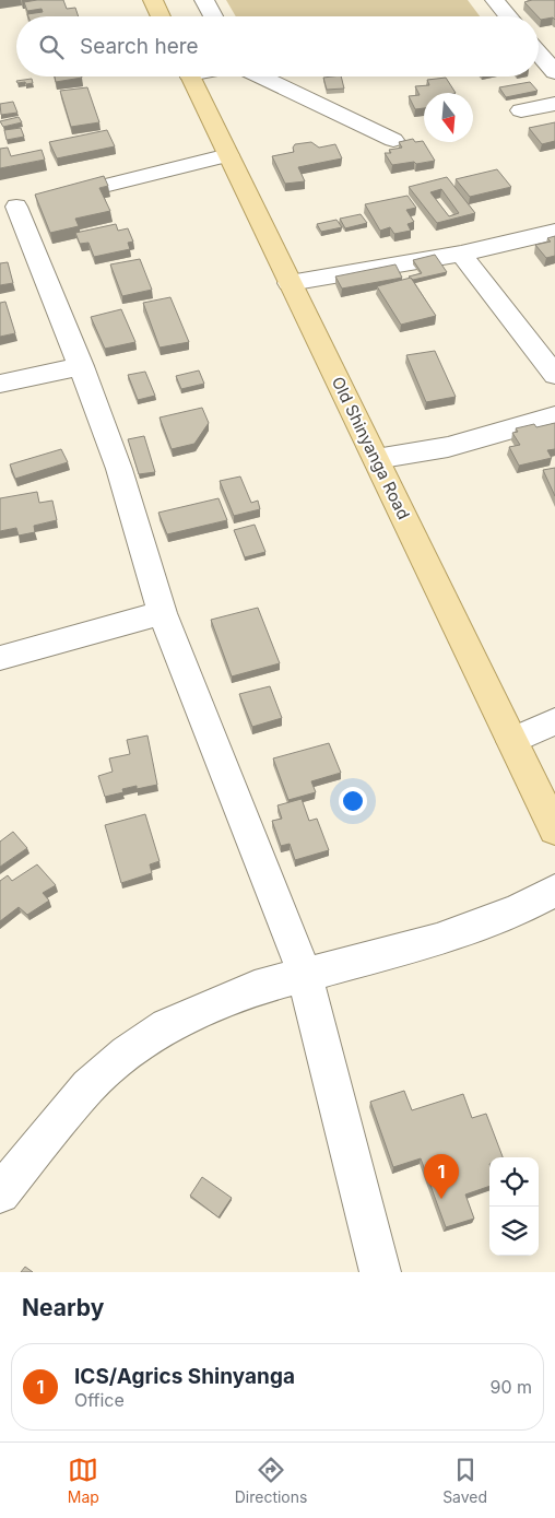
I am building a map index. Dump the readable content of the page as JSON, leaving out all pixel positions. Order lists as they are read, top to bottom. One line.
{"streets":{"main road":["Old Shinyanga Road"]},"north":"bottom","page":{"search":"Search here","pins":"1","heading":"Nearby","list":[{"mark":"1","name":"ICS/Agrics Shinyanga","note":"Office","value":"90 m"}],"nav":["Map","Directions","Saved"]}}
